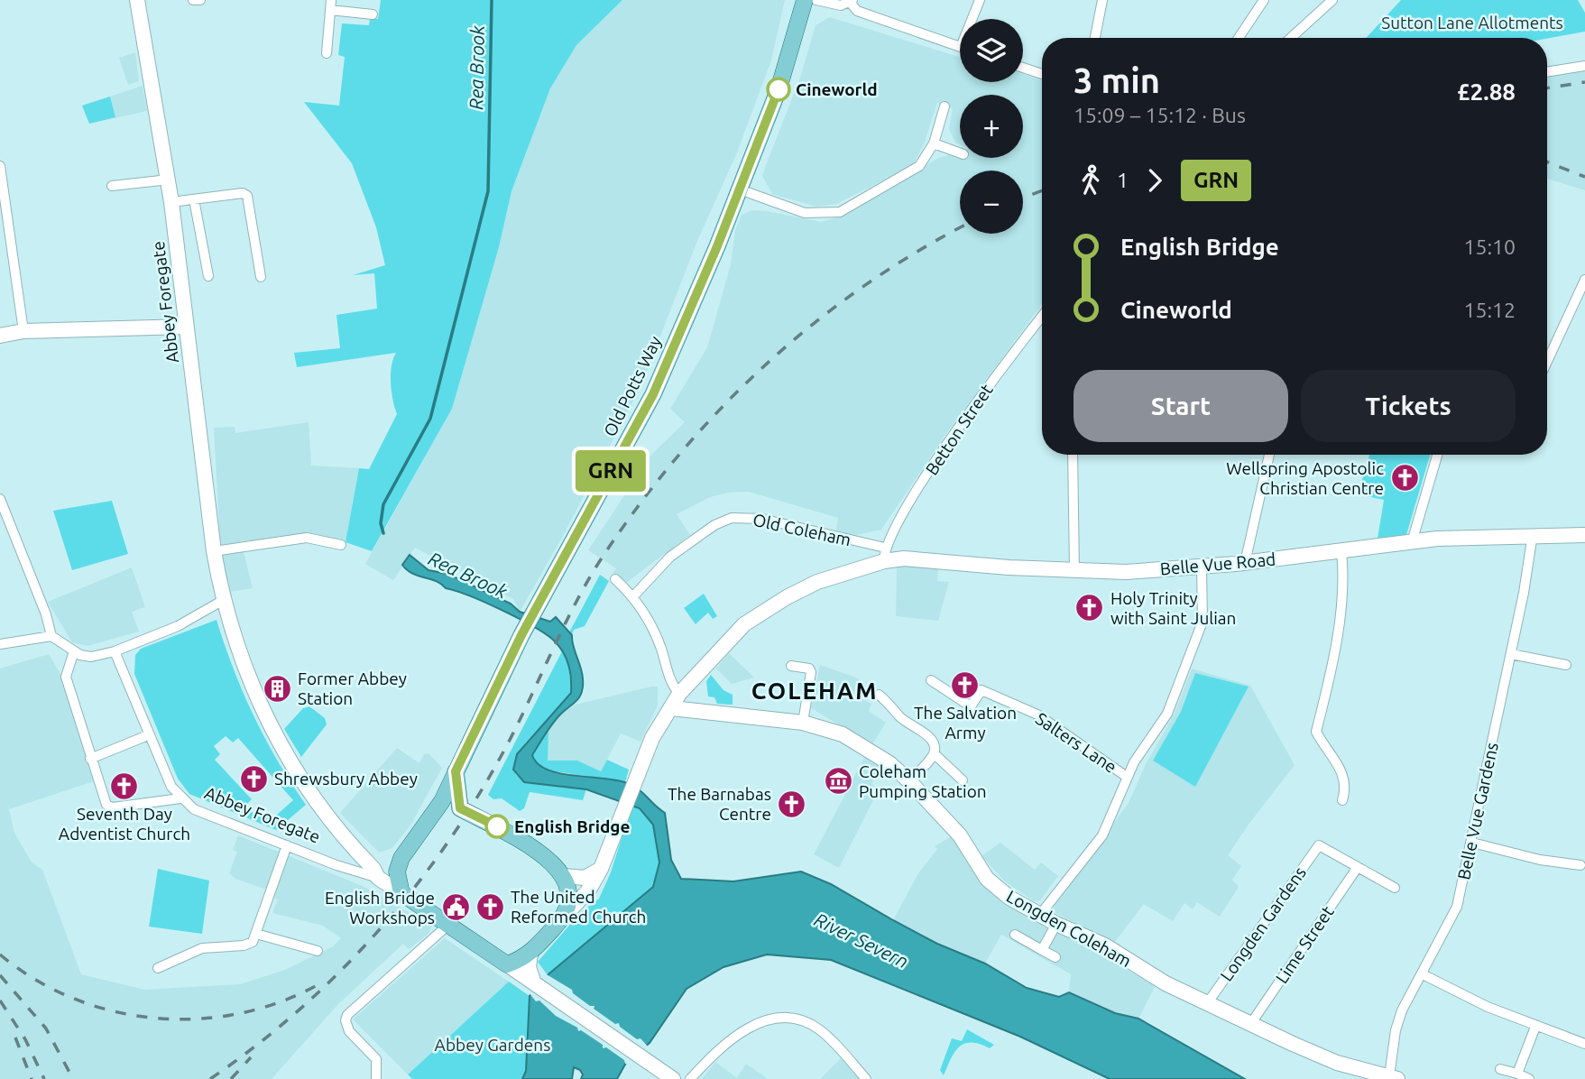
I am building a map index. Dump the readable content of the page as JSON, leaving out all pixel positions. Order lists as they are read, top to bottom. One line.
{"streets":{"main road":["Abbey Foregate","Old Potts Way"],"street":["Betton Street","Old Coleham","Belle Vue Road","Salters Lane","Belle Vue Gardens","Longden Gardens","Longden Coleham","Lime Street"]},"crossings":[["Betton Street","Old Coleham"],["Betton Street","Belle Vue Road"],["Old Coleham","Belle Vue Road"],["Belle Vue Road","Belle Vue Gardens"],["Belle Vue Road","Longden Coleham"],["Belle Vue Gardens","Longden Coleham"],["Longden Gardens","Longden Coleham"],["Longden Gardens","Lime Street"],["Longden Coleham","Lime Street"]],"districts":["COLEHAM"],"water":["Rea Brook","River Severn"],"parks":["Sutton Lane Allotments","Abbey Gardens"],"places":{"other":["Cineworld","English Bridge"],"church":["Wellspring Apostolic Christian Centre","Holy Trinity with Saint Julian","The Salvation Army","Shrewsbury Abbey","Seventh Day Adventist Church","The Barnabas Centre","The United Reformed Church"],"building":["Former Abbey Station"],"museum":["Coleham Pumping Station"],"public building":["English Bridge Workshops"]},"lines":["bus line GRN"],"page":{"on_map":"GRN","map_buttons":["+","−"],"heading":["3 min","15:09 – 15:12 · Bus","£2.88"],"legs":["1","GRN"],"list":[{"name":"English Bridge","value":"15:10"},{"name":"Cineworld","value":"15:12"}],"buttons":["Start","Tickets"]}}
